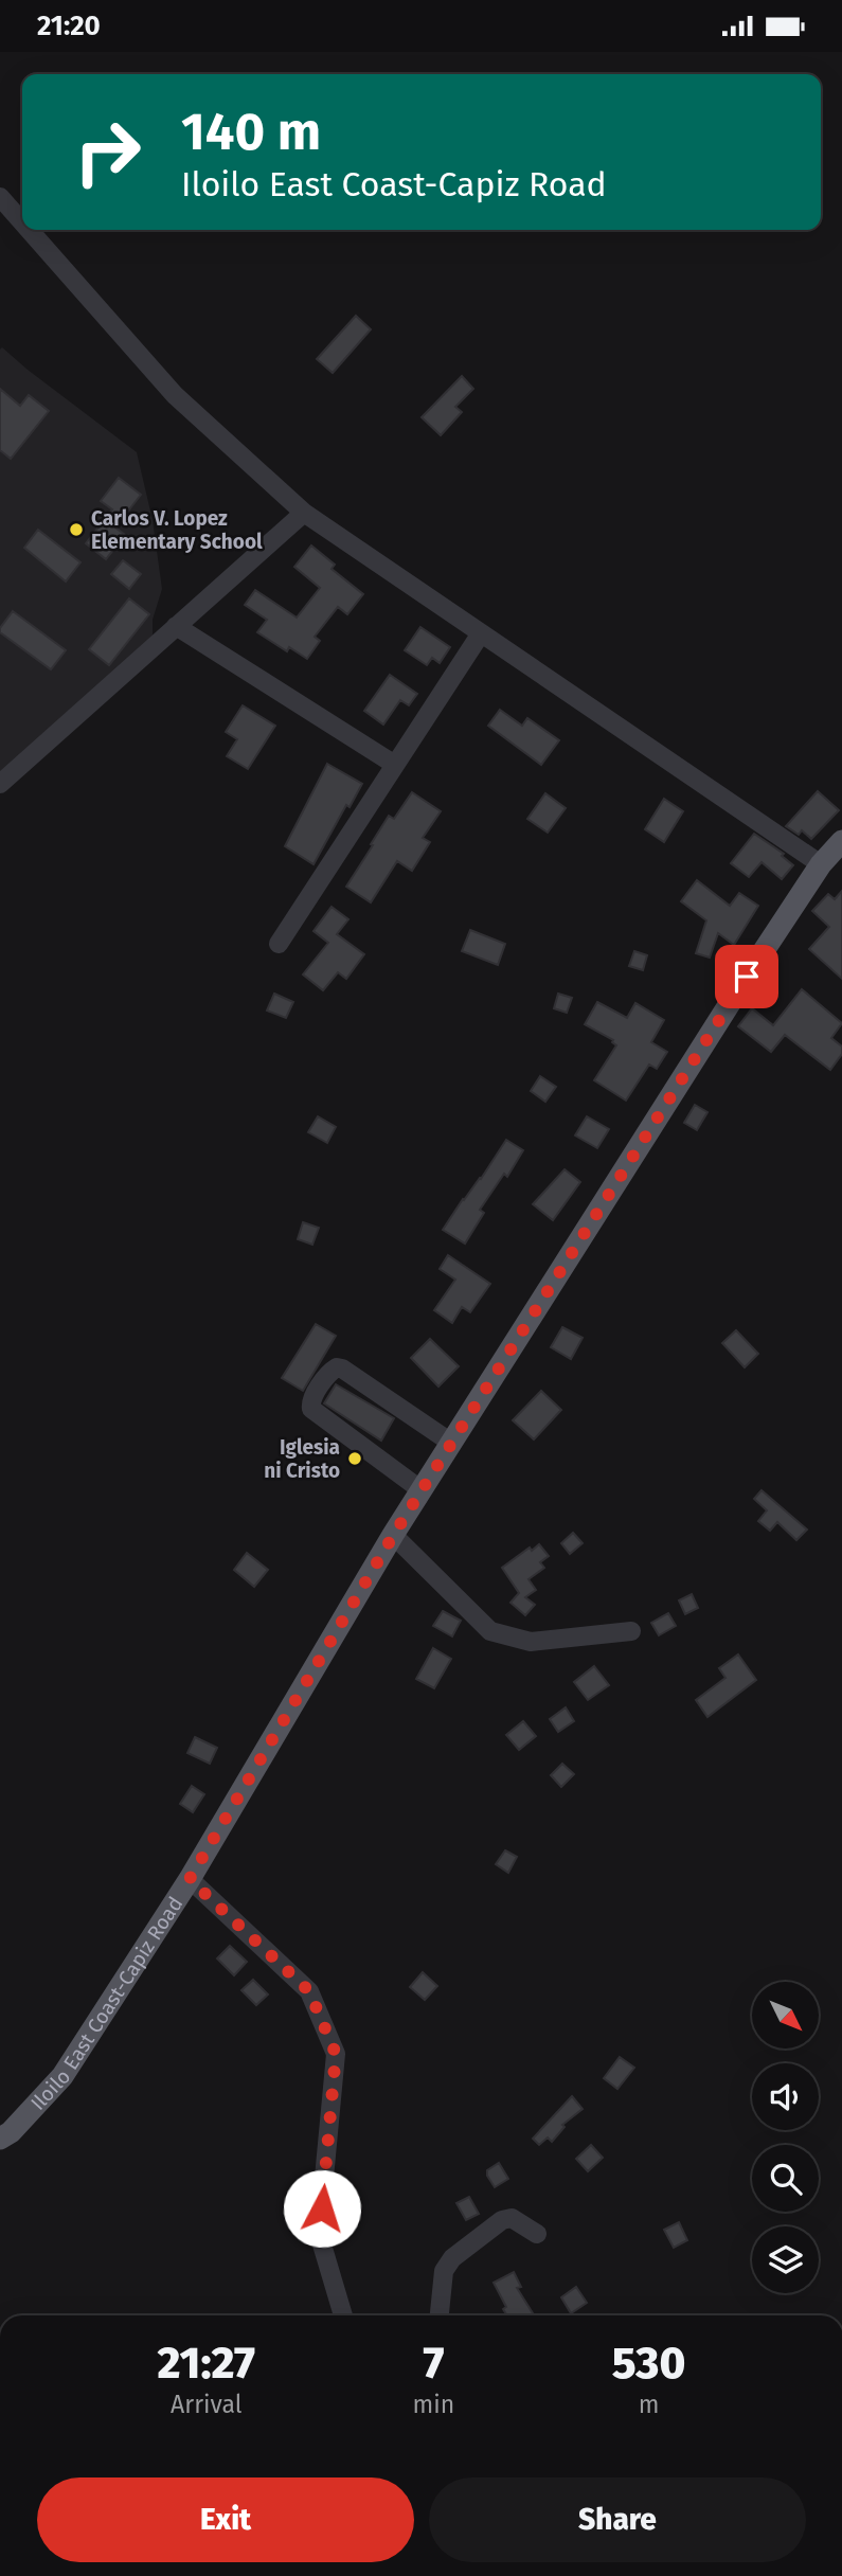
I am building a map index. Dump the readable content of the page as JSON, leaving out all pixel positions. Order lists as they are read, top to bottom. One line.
{"streets":{"main road":["Iloilo East Coast-Capiz Road"]},"places":["Carlos V. Lopez Elementary School","Iglesia ni Cristo"],"north":"bottom right","page":{"status":"21:20","turn":["140 m","Iloilo East Coast-Capiz Road"],"eta":["21:27","Arrival","7","min","530","m"],"buttons":["Exit","Share"]}}
